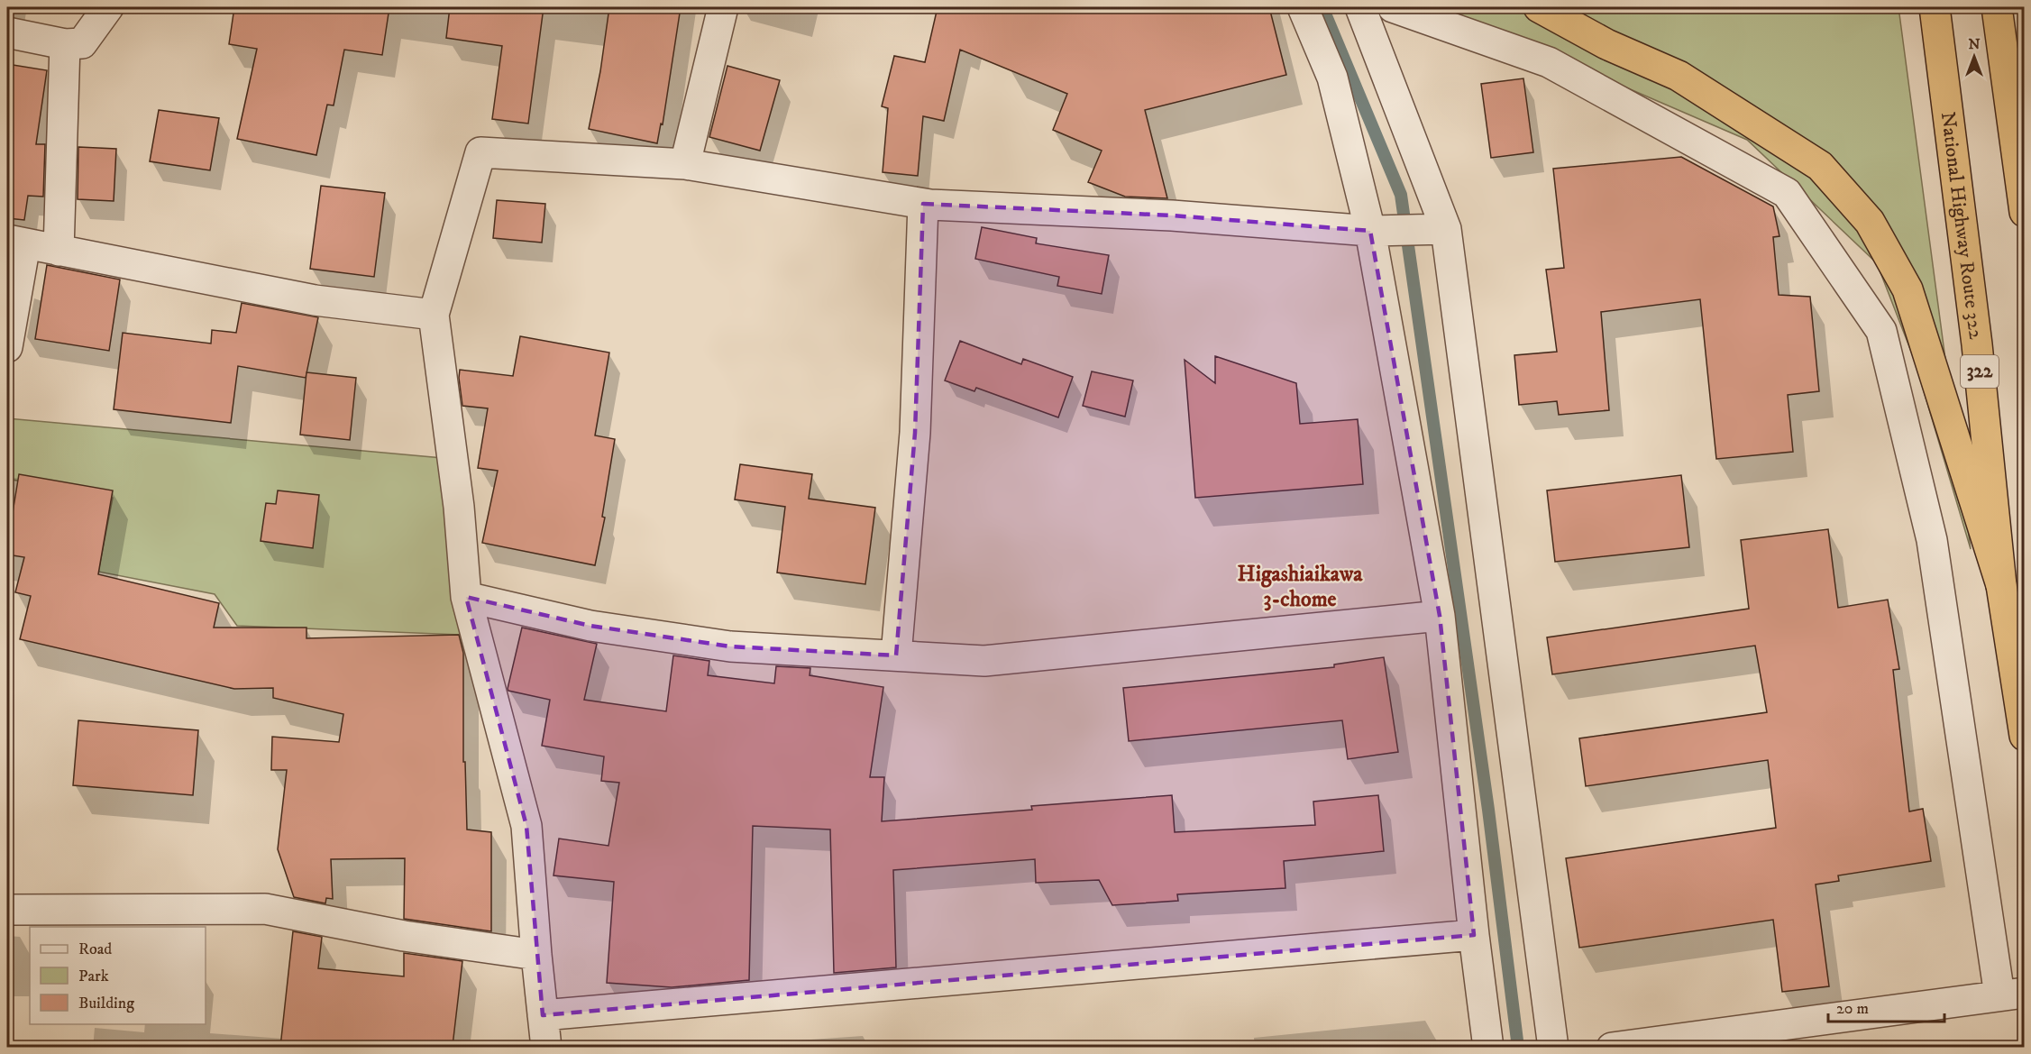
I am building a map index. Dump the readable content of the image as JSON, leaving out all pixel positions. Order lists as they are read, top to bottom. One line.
{"streets":{"highway":["National Highway Route 322","322"]},"districts":["Higashiaikawa 3-chome"],"legend":["Road","Park","Building"],"scale_bar":"20 m","north":"top"}
